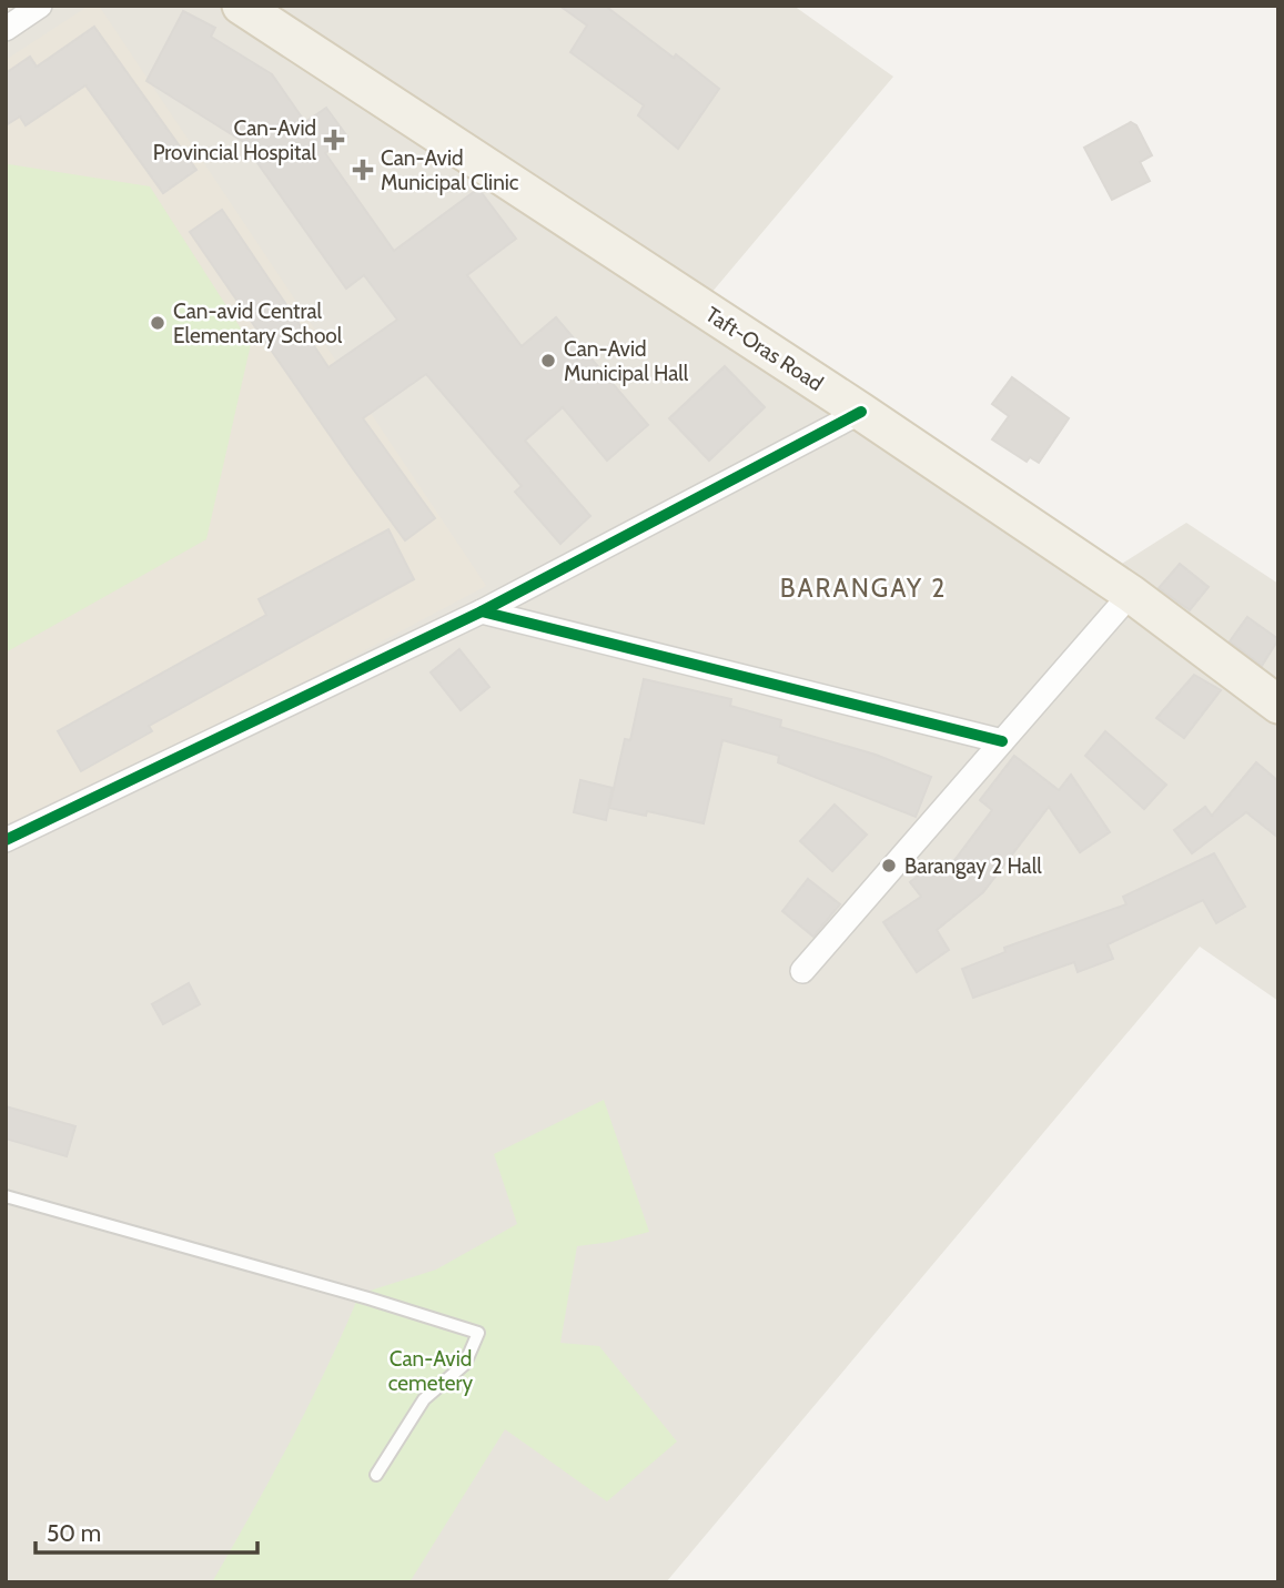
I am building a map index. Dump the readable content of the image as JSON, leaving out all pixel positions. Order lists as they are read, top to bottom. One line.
{"streets":{"main road":["Taft-Oras Road"]},"districts":["BARANGAY 2"],"parks":["Can-Avid cemetery"],"places":{"health":["Can-Avid Provincial Hospital","Can-Avid Municipal Clinic"],"other":["Can-avid Central Elementary School","Can-Avid Municipal Hall","Barangay 2 Hall"]},"scale_bar":"50 m"}
